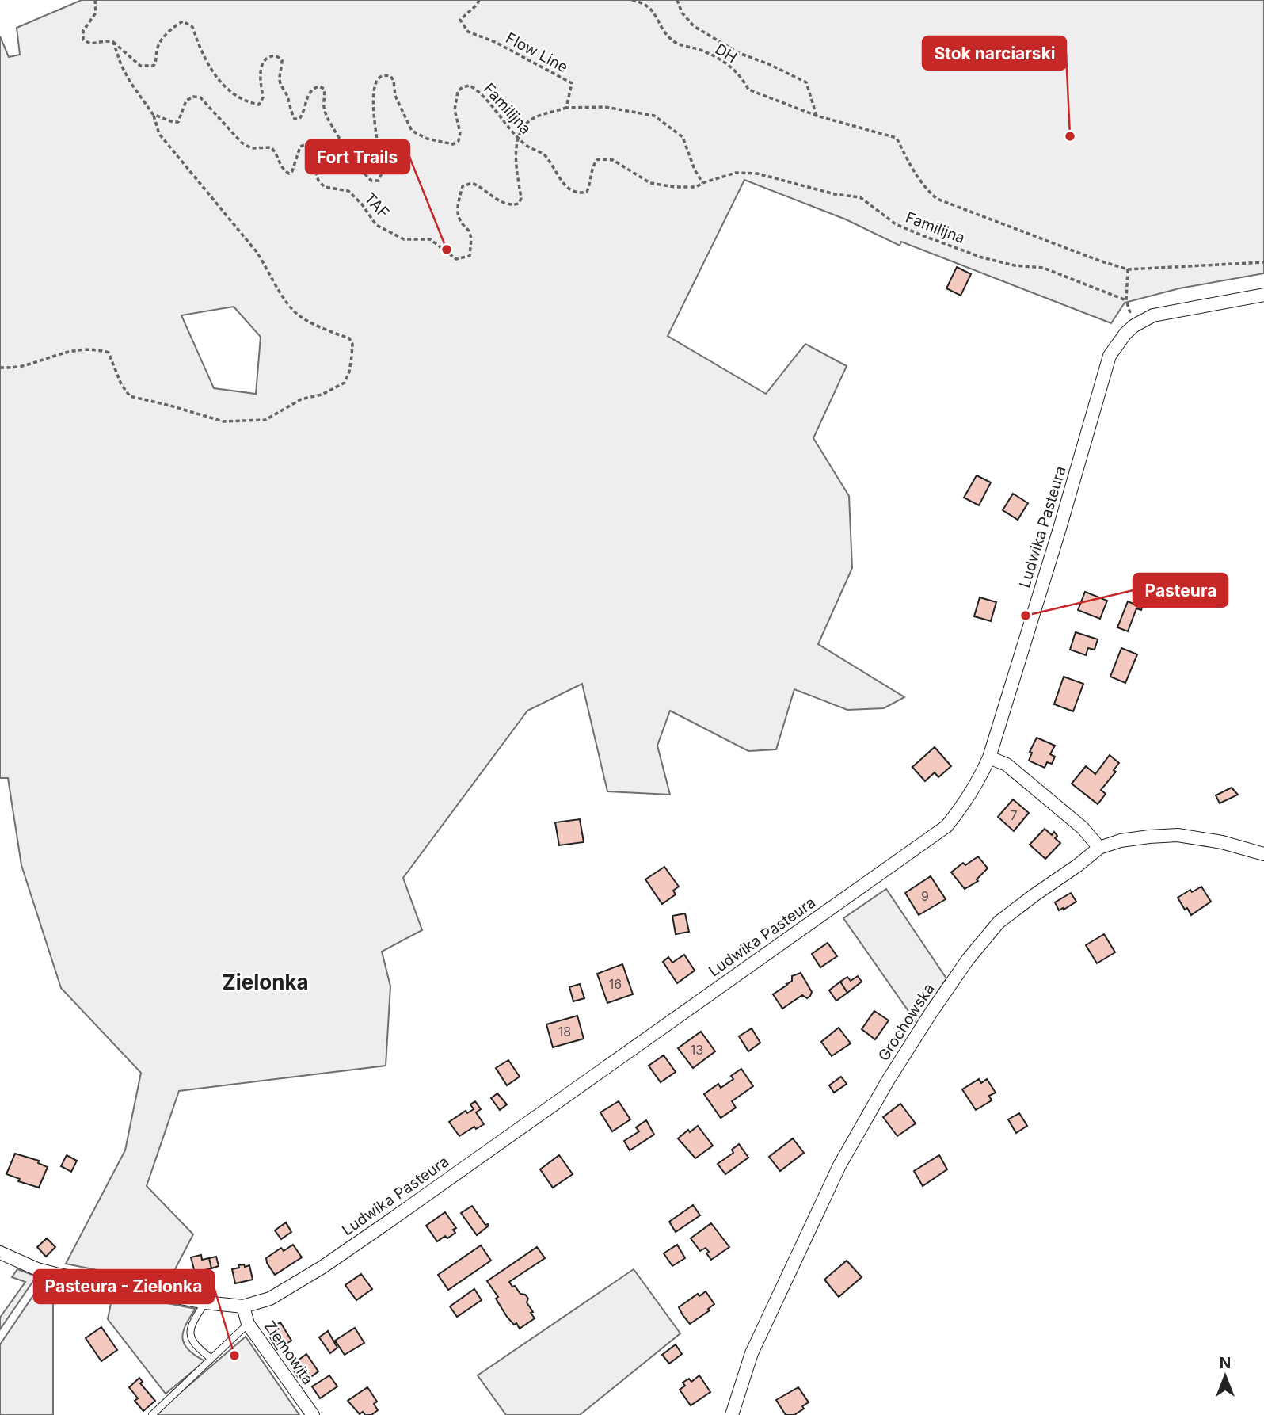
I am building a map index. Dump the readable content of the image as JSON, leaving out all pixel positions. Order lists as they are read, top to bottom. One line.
{"streets":{"street":["Ludwika Pasteura","Grochowska","Ziemowita"],"path":["Flow Line","DH","Familijna","TAF"]},"crossings":[["Familijna","TAF"],["Ludwika Pasteura","Ziemowita"]],"districts":["Zielonka"],"places":["Stok narciarski","Fort Trails","Pasteura","Pasteura - Zielonka"],"house_numbers":["7","9","16","18","13"],"north":"top"}
